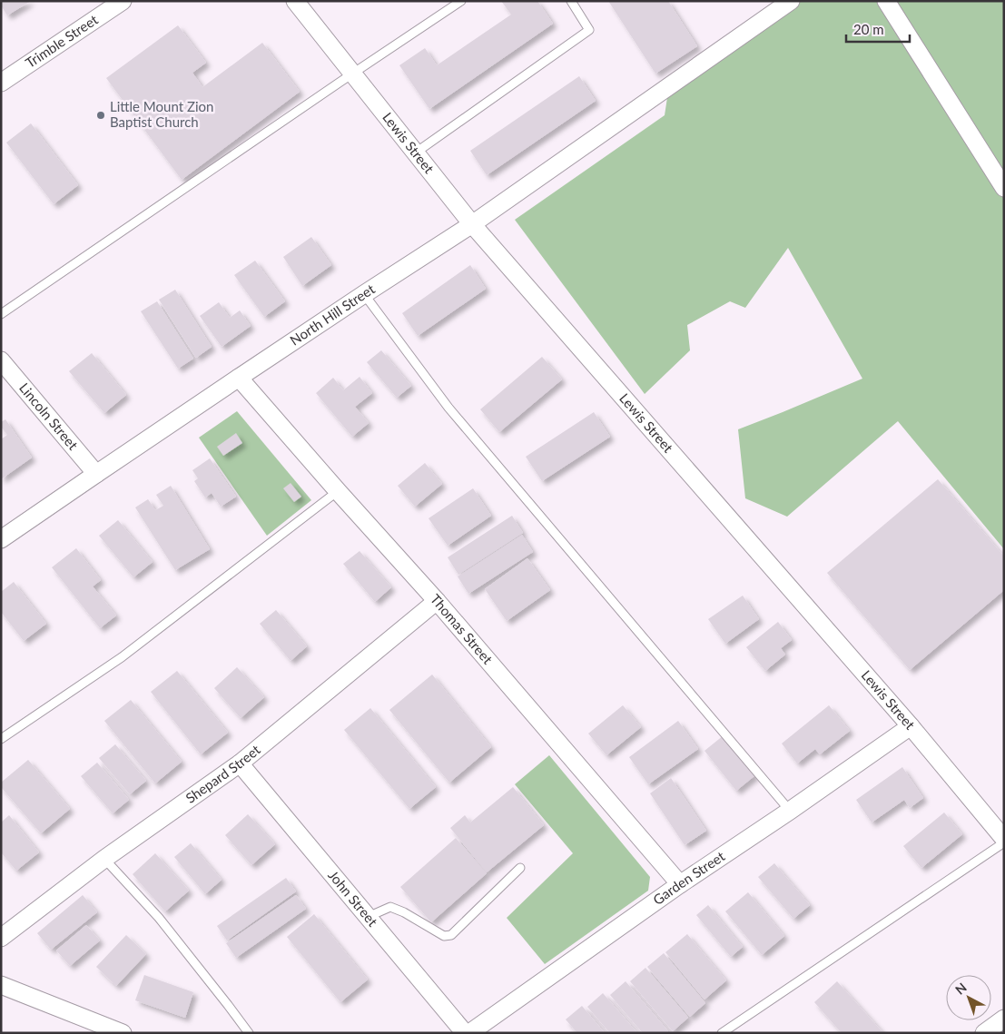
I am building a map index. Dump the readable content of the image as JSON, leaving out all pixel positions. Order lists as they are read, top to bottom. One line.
{"streets":{"street":["Trimble Street","Lewis Street","North Hill Street","Lincoln Street","Thomas Street","Shepard Street","Garden Street","John Street"]},"crossings":[["Lewis Street","North Hill Street"],["Lewis Street","Garden Street"],["North Hill Street","Lincoln Street"],["North Hill Street","Thomas Street"],["Thomas Street","Shepard Street"],["Thomas Street","Garden Street"],["Shepard Street","John Street"]],"places":["Little Mount Zion Baptist Church"],"scale_bar":"20 m","north":"top left"}
